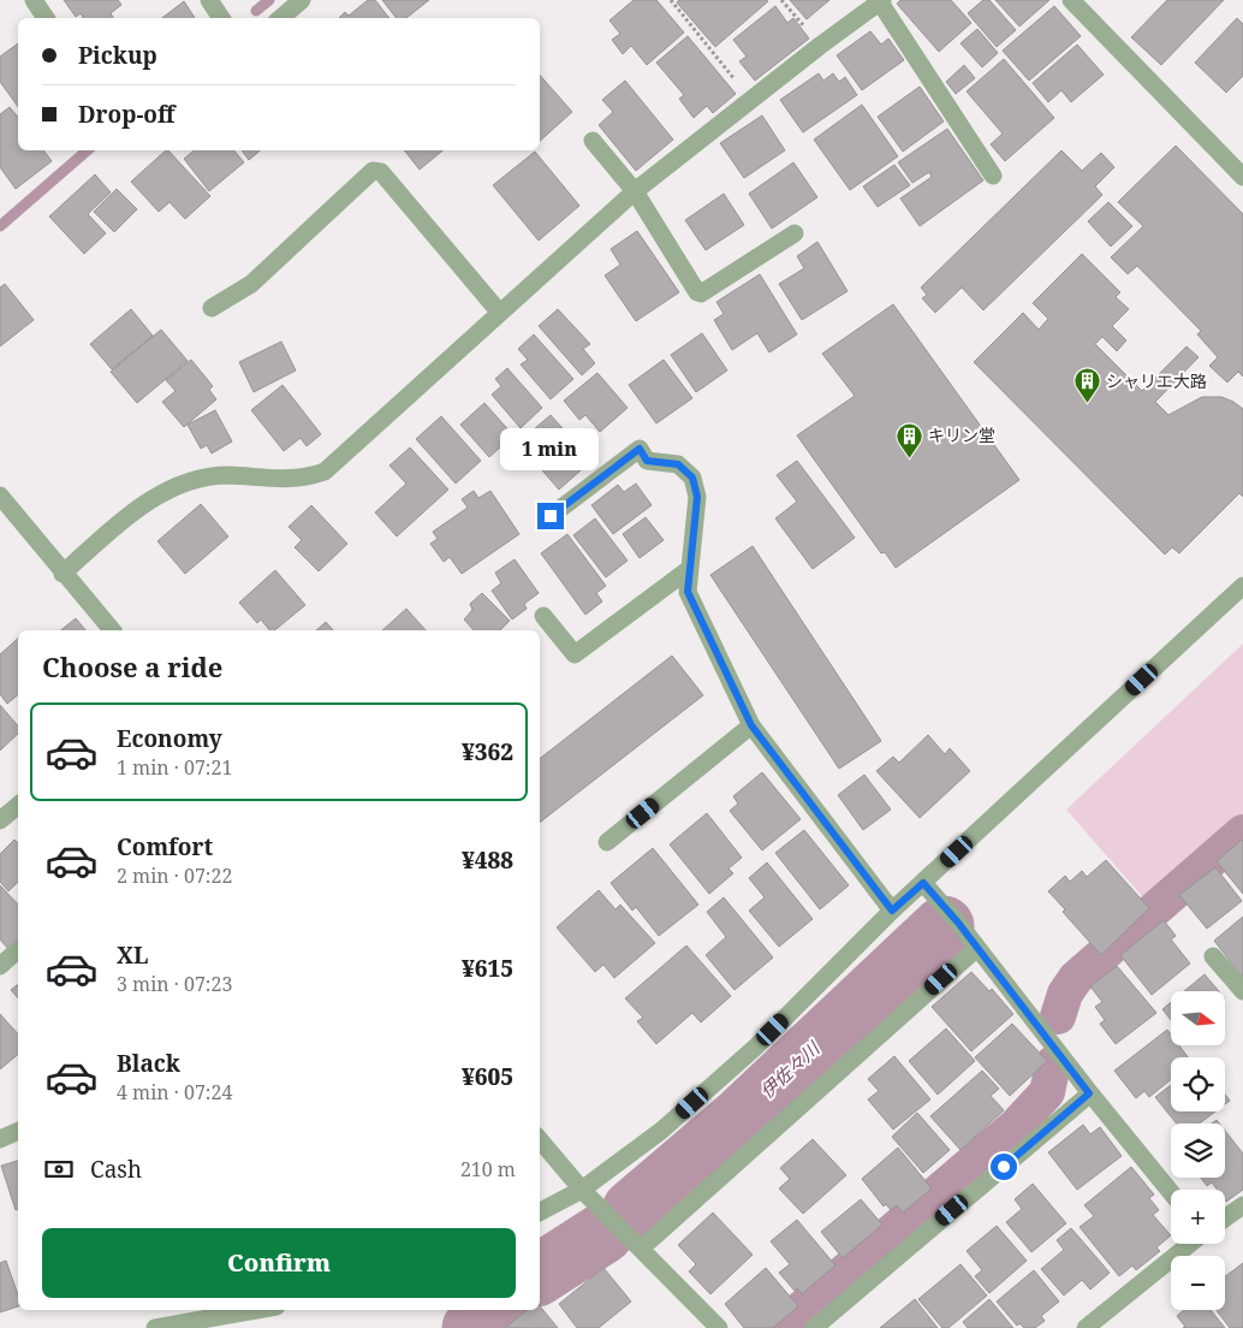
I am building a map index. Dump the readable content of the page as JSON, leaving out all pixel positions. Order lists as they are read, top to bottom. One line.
{"water":["伊佐々川"],"places":{"building":["シャリエ大路","キリン堂"]},"north":"right","page":{"banner":["Pickup","Drop-off"],"bubble":"1 min","heading":"Choose a ride","list":[{"name":"Economy","note":"1 min · 07:21","value":"¥362"},{"name":"Comfort","note":"2 min · 07:22","value":"¥488"},{"name":"XL","note":"3 min · 07:23","value":"¥615"},{"name":"Black","note":"4 min · 07:24","value":"¥605"}],"map_buttons":["+","−"],"pay":["Cash","210 m"],"buttons":"Confirm"}}
